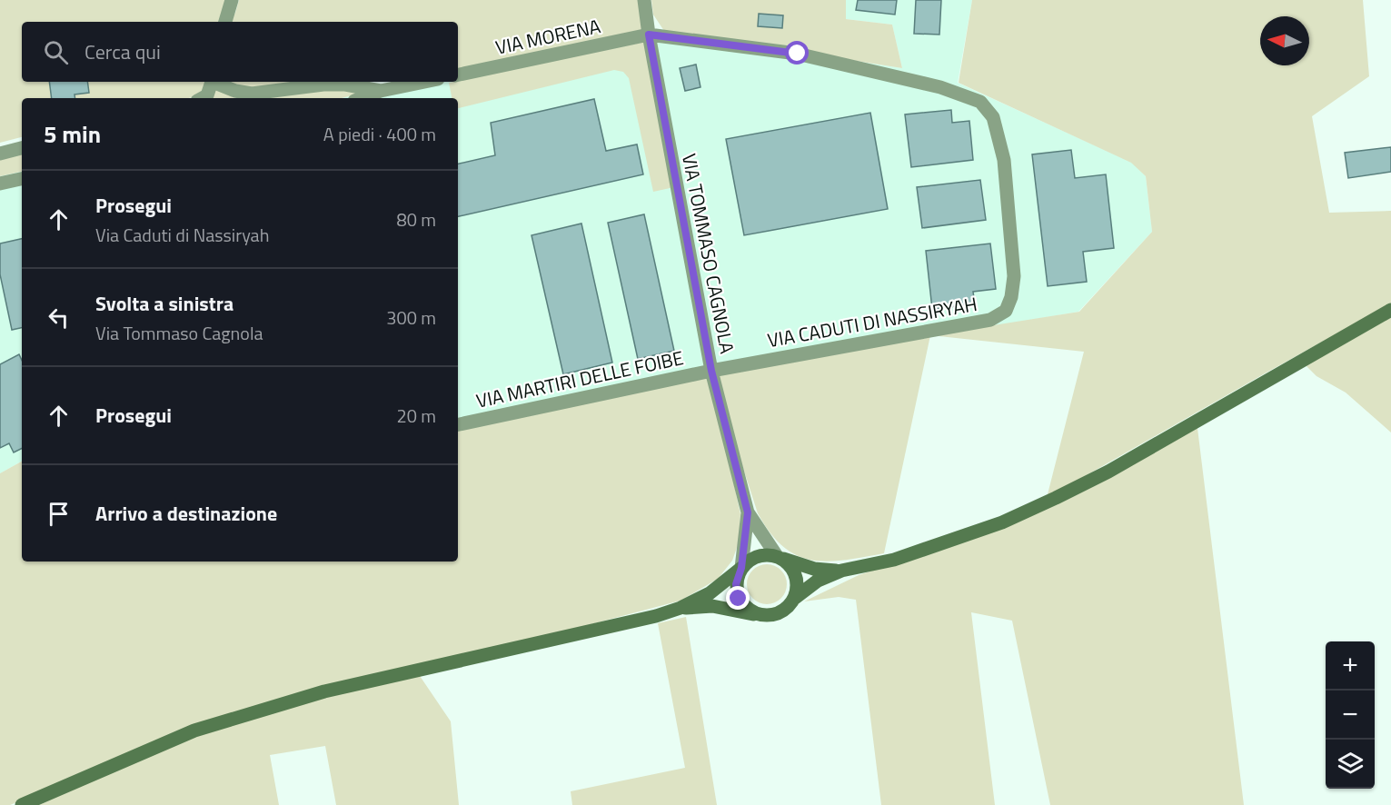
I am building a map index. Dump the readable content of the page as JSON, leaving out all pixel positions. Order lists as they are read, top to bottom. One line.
{"streets":{"street":["VIA MORENA","VIA TOMMASO CAGNOLA","VIA CADUTI DI NASSIRYAH","VIA MARTIRI DELLE FOIBE"]},"crossings":[["VIA MORENA","VIA TOMMASO CAGNOLA"],["VIA MORENA","VIA CADUTI DI NASSIRYAH"],["VIA TOMMASO CAGNOLA","VIA CADUTI DI NASSIRYAH"],["VIA TOMMASO CAGNOLA","VIA MARTIRI DELLE FOIBE"],["VIA CADUTI DI NASSIRYAH","VIA MARTIRI DELLE FOIBE"]],"north":"left","page":{"search":"Cerca qui","heading":["5 min","A piedi · 400 m"],"list":[["Prosegui","Via Caduti di Nassiryah","80 m"],["Svolta a sinistra","Via Tommaso Cagnola","300 m"],["Prosegui","20 m"],"Arrivo a destinazione"],"map_buttons":["+","−"]}}
